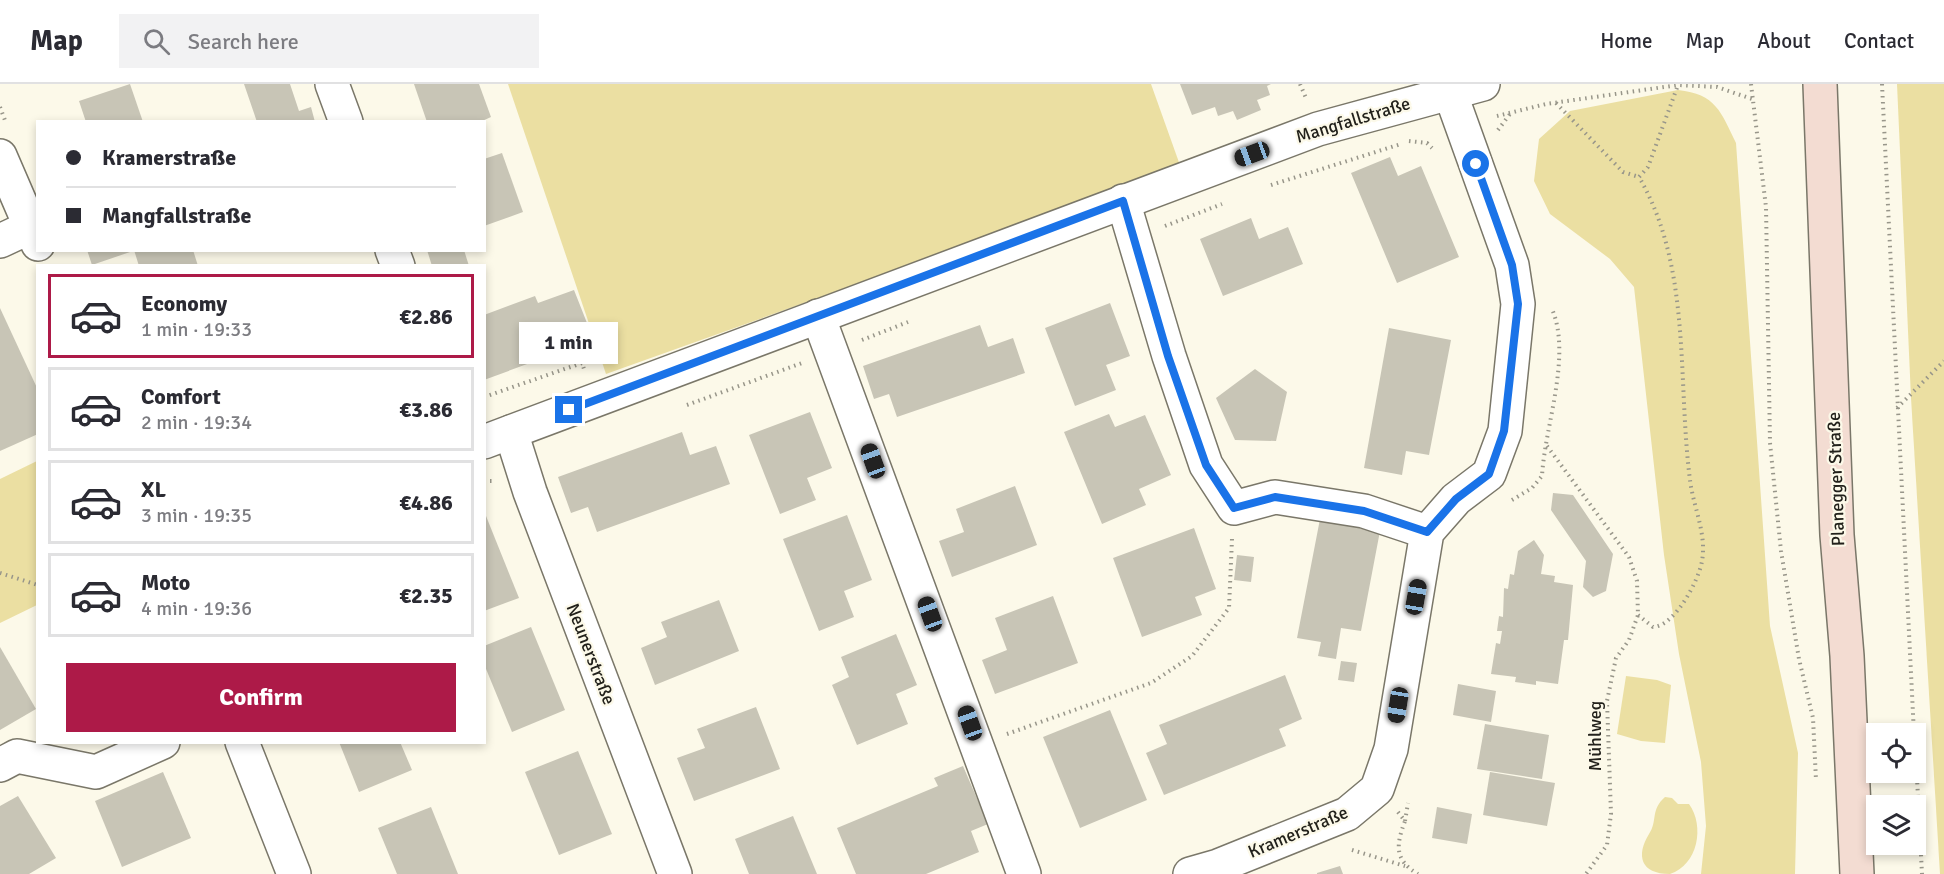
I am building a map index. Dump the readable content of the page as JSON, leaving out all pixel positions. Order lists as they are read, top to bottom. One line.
{"streets":{"main road":["Planegger Straße"],"street":["Mangfallstraße","Neunerstraße","Kramerstraße"],"path":["Mühlweg"]},"crossings":[["Mangfallstraße","Neunerstraße"]],"page":{"header":"Map","search":"Search here","nav":["Home","Map","About","Contact"],"banner":["Kramerstraße","Mangfallstraße"],"list":[{"name":"Economy","note":"1 min · 19:33","value":"€2.86"},{"name":"Comfort","note":"2 min · 19:34","value":"€3.86"},{"name":"XL","note":"3 min · 19:35","value":"€4.86"},{"name":"Moto","note":"4 min · 19:36","value":"€2.35"}],"bubble":"1 min","buttons":"Confirm"}}
